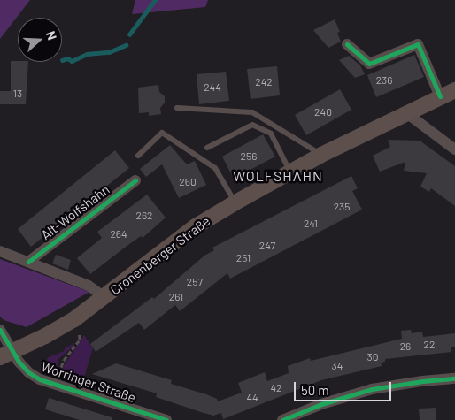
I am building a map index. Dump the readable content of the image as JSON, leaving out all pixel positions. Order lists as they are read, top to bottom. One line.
{"streets":{"main road":["Cronenberger Straße"],"street":["Alt-Wolfshahn","Worringer Straße"]},"crossings":[["Cronenberger Straße","Worringer Straße"]],"districts":["WOLFSHAHN"],"house_numbers":["236","242","244","13","240","256","260","235","262","241","264","247","251","257","261","22","26","30","34","42","44"],"scale_bar":"50 m","north":"right"}
